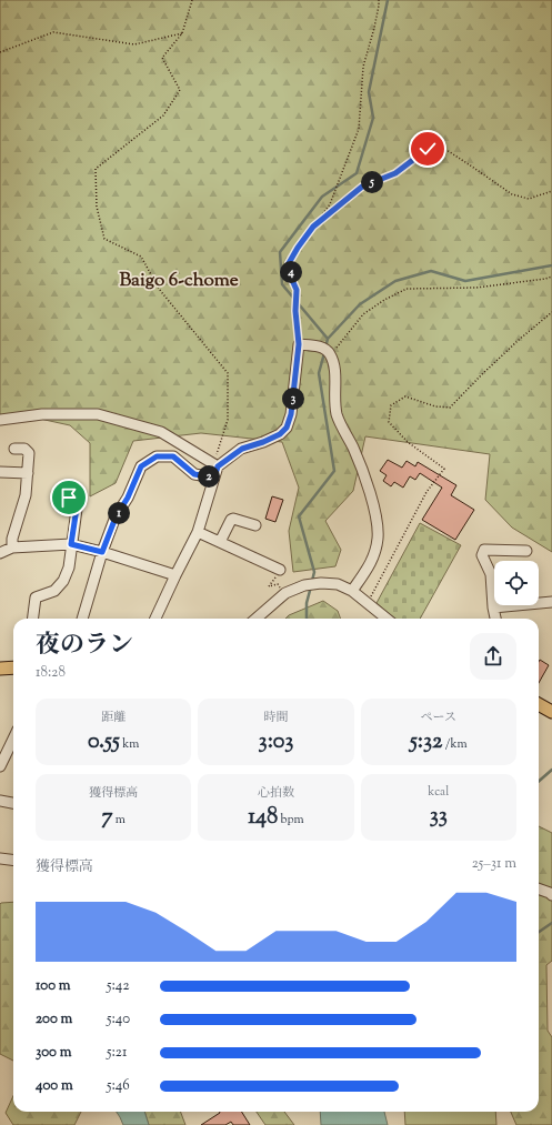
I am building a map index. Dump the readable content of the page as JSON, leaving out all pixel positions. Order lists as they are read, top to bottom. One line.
{"districts":["Baigo 6-chome"],"page":{"pins":["5","4","3","2","1"],"heading":["夜のラン","18:28"],"stats":[["距離","0.55 km"],["時間","3:03"],["ペース","5:32 /km"],["獲得標高","7 m"],["心拍数","148 bpm"],["kcal","33"]],"chart":["獲得標高","25–31 m"],"list":[{"name":"100 m","note":"5:42"},{"name":"200 m","note":"5:40"},{"name":"300 m","note":"5:21"},{"name":"400 m","note":"5:46"}]}}
